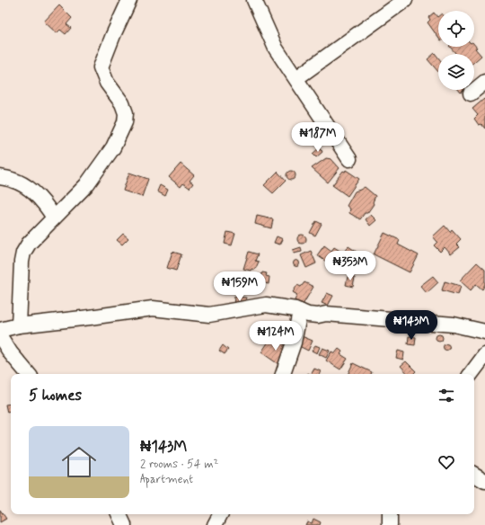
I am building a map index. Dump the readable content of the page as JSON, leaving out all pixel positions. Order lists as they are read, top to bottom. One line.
{"page":{"price":["₦187M","₦353M","₦159M","₦143M","₦124M"],"heading":"5 homes","list":[{"name":"₦143M","note":"2 rooms · 54 m² · Apartment"}]}}
